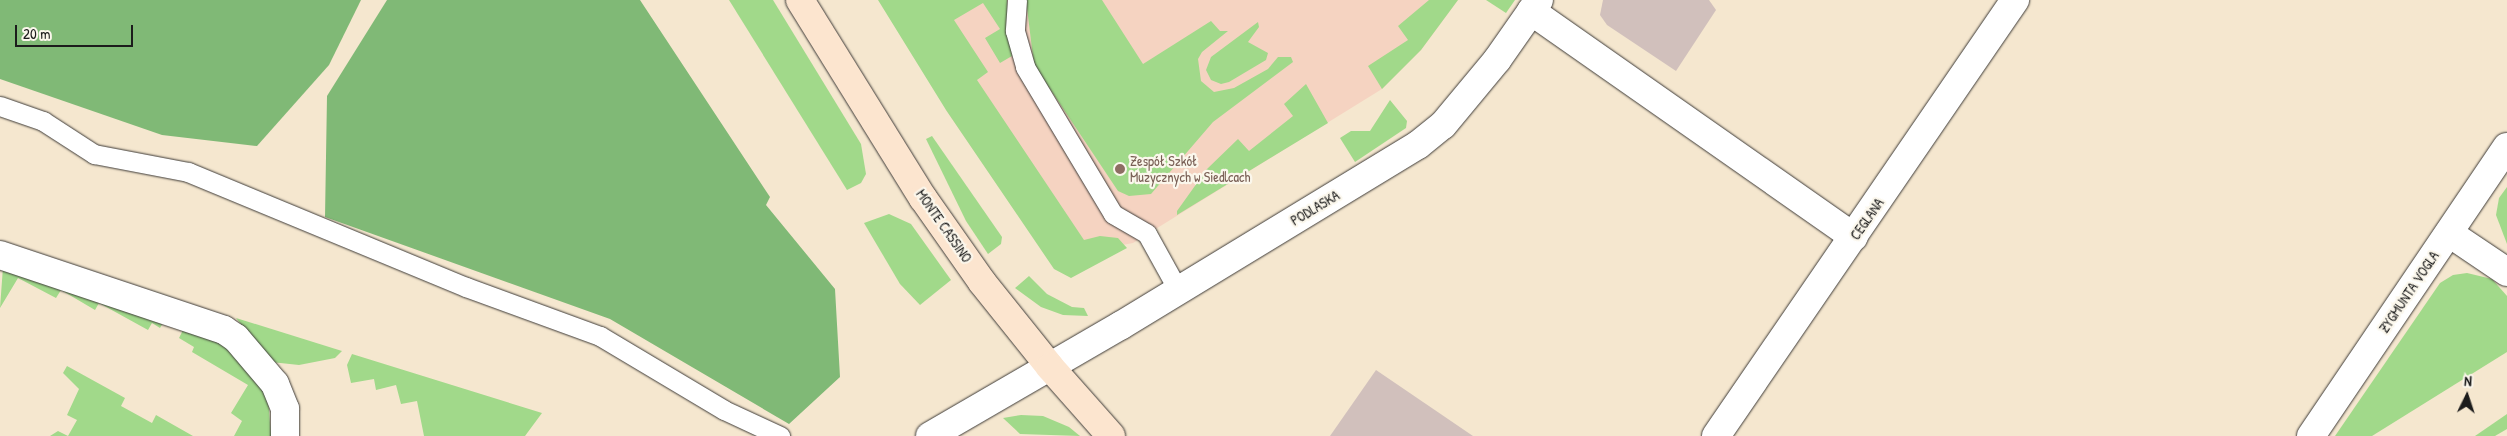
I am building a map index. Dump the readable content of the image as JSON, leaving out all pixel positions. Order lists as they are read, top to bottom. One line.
{"streets":{"main road":["MONTE CASSINO"],"street":["PODLASKA","CEGLANA","ZYGMUNTA VOGLA"]},"crossings":[["PODLASKA","MONTE CASSINO"]],"places":["Zespół Szkół Muzycznych w Siedlcach"],"scale_bar":"20 m","north":"top"}
